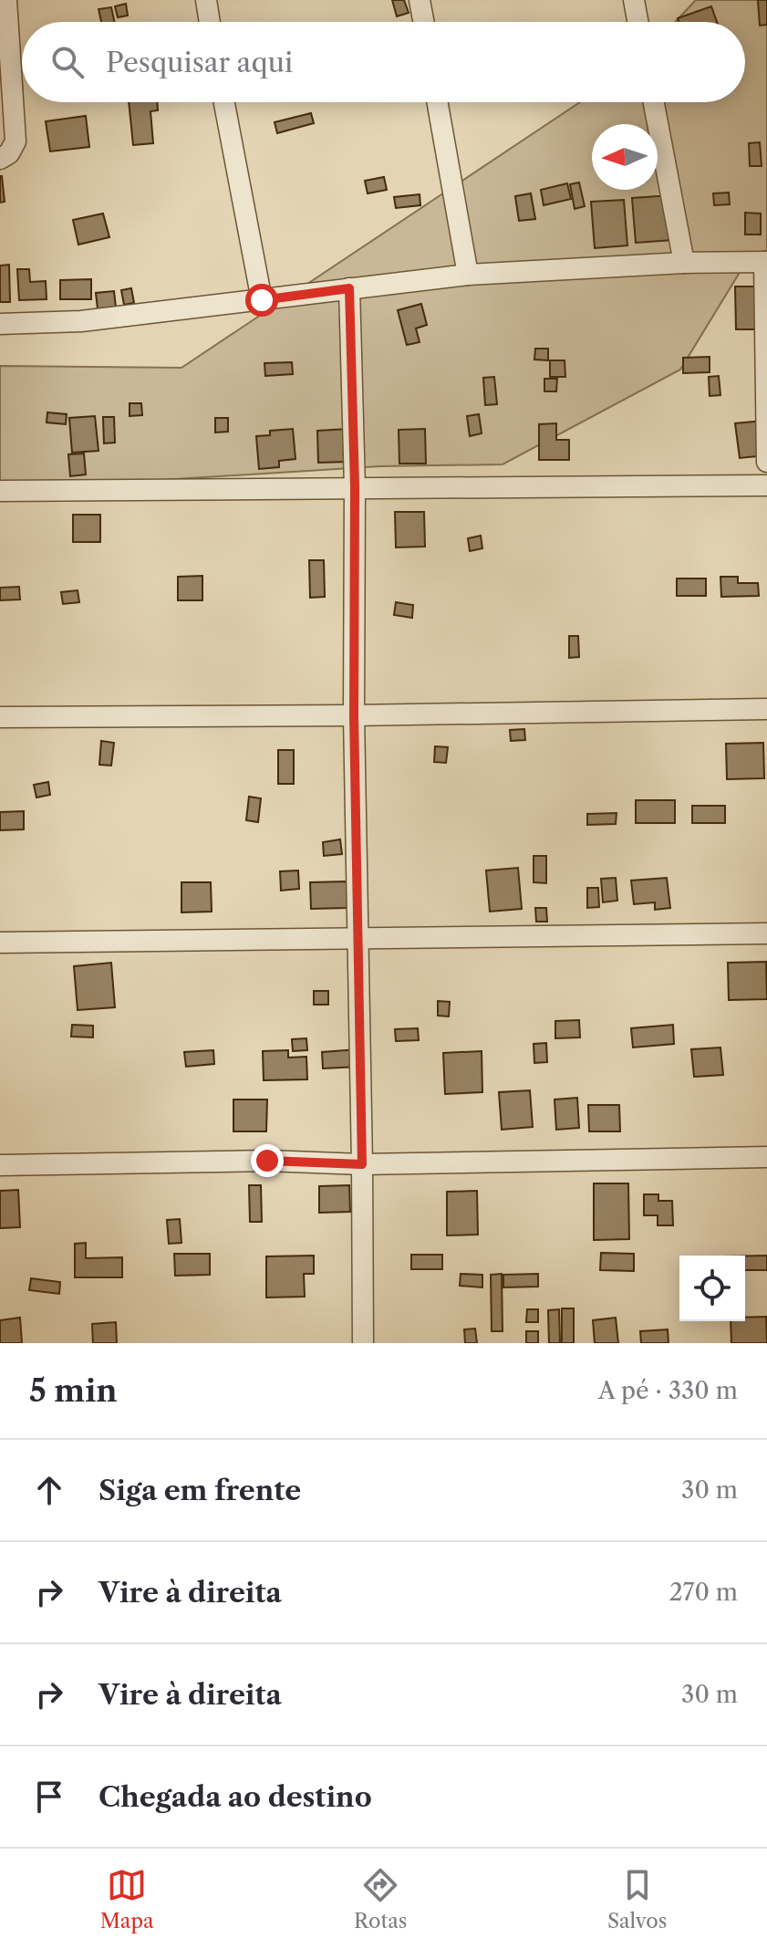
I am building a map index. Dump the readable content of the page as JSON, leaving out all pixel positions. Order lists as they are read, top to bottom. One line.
{"north":"left","page":{"search":"Pesquisar aqui","heading":["5 min","A pé · 330 m"],"list":[["Siga em frente","30 m"],["Vire à direita","270 m"],["Vire à direita","30 m"],"Chegada ao destino"],"nav":["Mapa","Rotas","Salvos"]}}
